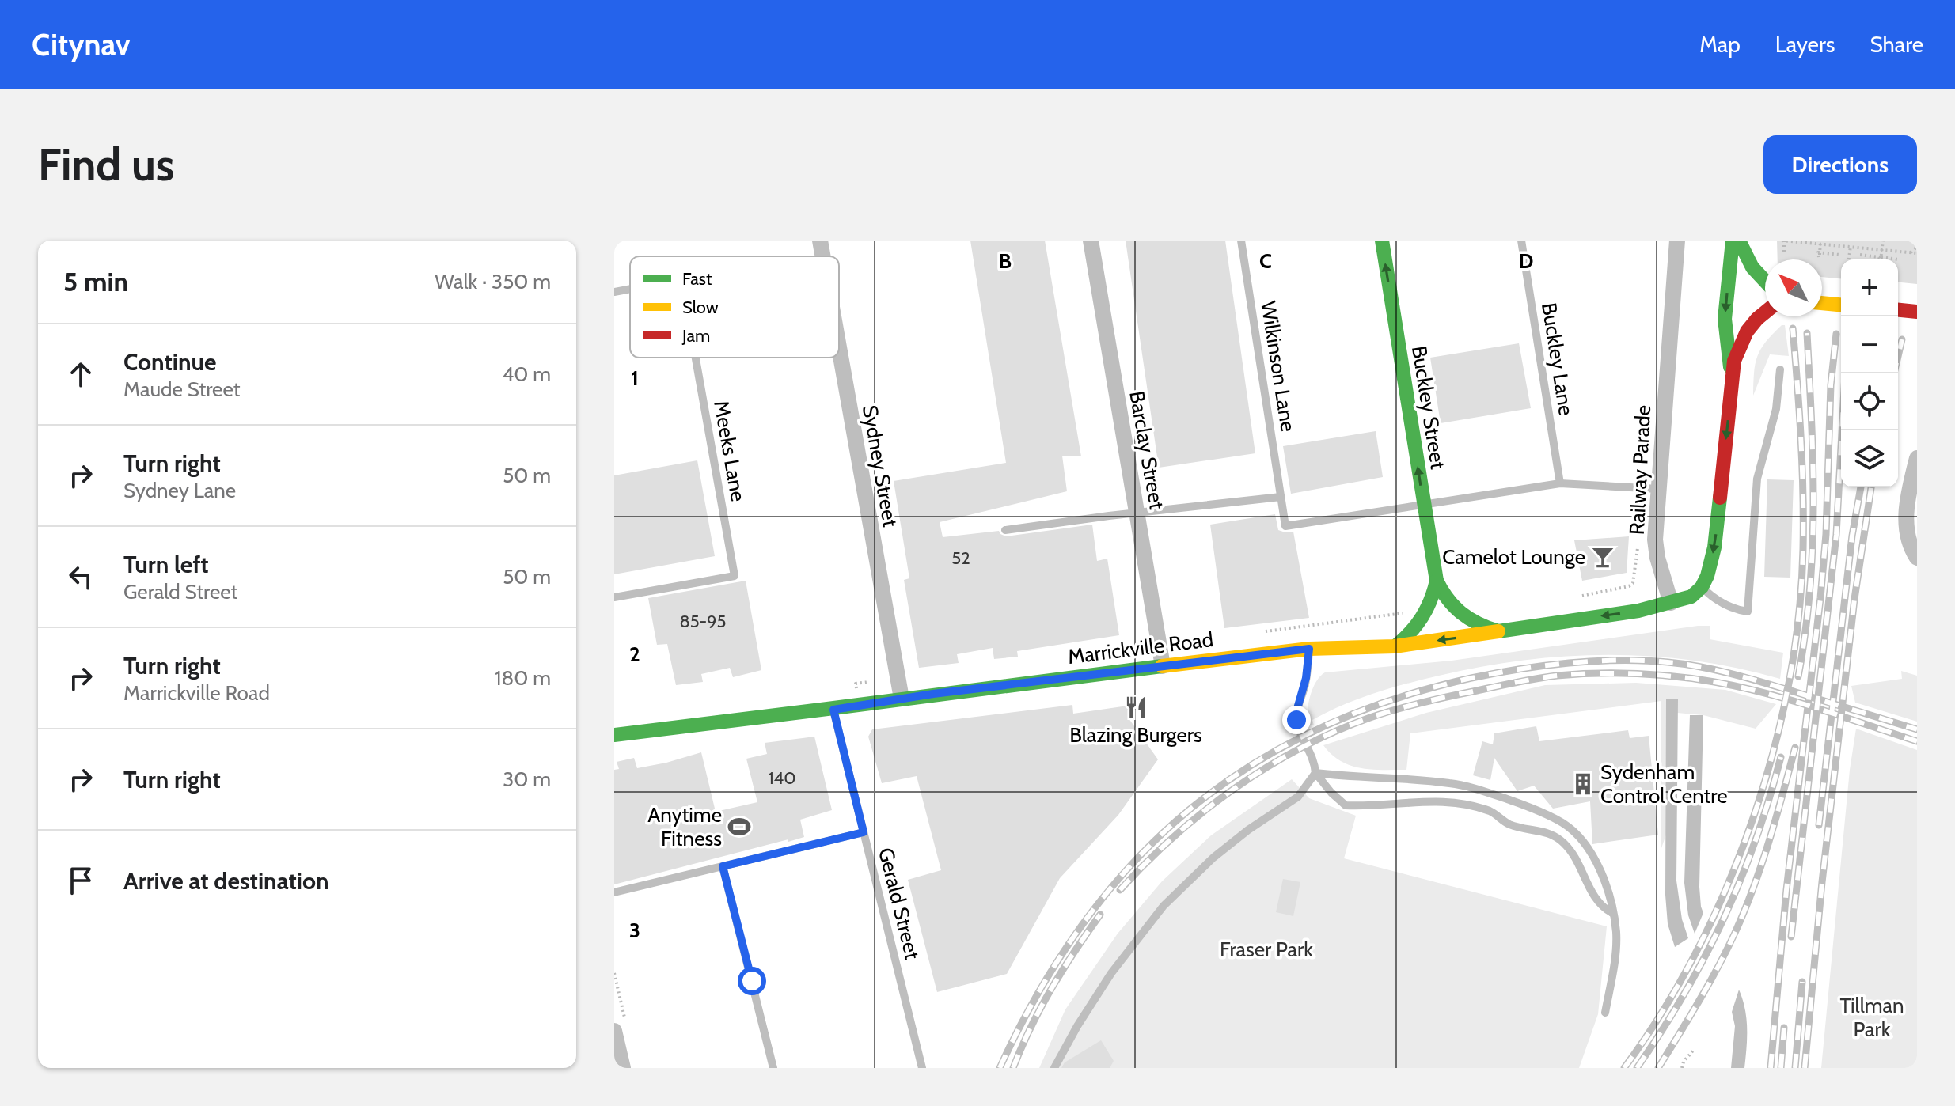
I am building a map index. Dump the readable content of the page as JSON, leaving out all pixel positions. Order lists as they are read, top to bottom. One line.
{"streets":{"main road":["Buckley Street","Marrickville Road"],"street":["Barclay Street","Sydney Street","Railway Parade"],"lane":["Buckley Lane","Wilkinson Lane","Meeks Lane","Gerald Street"]},"crossings":[["Wilkinson Lane","Buckley Street"],["Buckley Street","Marrickville Road"],["Barclay Street","Marrickville Road"],["Sydney Street","Marrickville Road"],["Railway Parade","Marrickville Road"],["Marrickville Road","Gerald Street"]],"one_way":["Buckley Street"],"parks":["Fraser Park","Tillman Park"],"places":{"bar":["Camelot Lounge"],"restaurant":["Blazing Burgers"],"building":["Sydenham Control Centre"],"sports":["Anytime Fitness"]},"house_numbers":["52","85-95","140"],"legend":["Fast","Slow","Jam"],"north":"top left","page":{"header":"Citynav","nav":["Map","Layers","Share"],"buttons":"Directions","title":"Find us","heading":["5 min","Walk · 350 m"],"map_buttons":["+","−"],"list":[["Continue","Maude Street","40 m"],["Turn right","Sydney Lane","50 m"],["Turn left","Gerald Street","50 m"],["Turn right","Marrickville Road","180 m"],["Turn right","30 m"],"Arrive at destination"]},"grid":{"columns":["B","C","D"],"rows":["1","2","3"]}}
